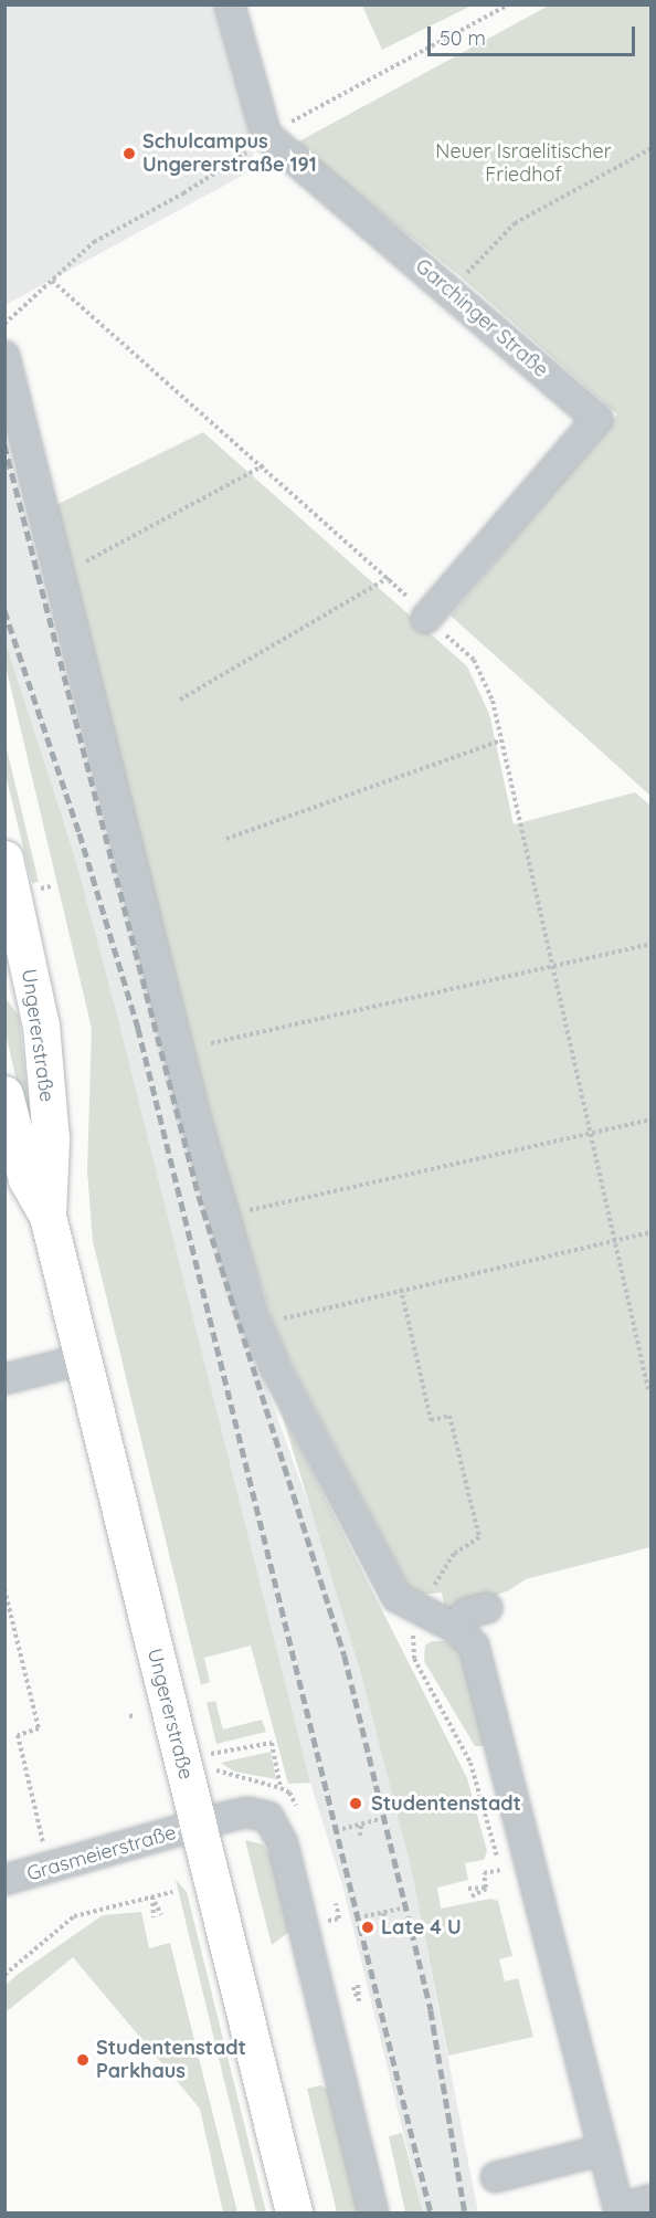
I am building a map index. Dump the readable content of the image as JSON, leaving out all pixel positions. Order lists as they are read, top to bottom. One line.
{"streets":{"main road":["Ungererstraße"],"street":["Garchinger Straße","Grasmeierstraße"]},"crossings":[["Ungererstraße","Grasmeierstraße"]],"parks":["Neuer Israelitischer Friedhof"],"places":["Schulcampus Ungererstraße 191","Studentenstadt","Late 4 U","Studentenstadt Parkhaus"],"scale_bar":"50 m"}
